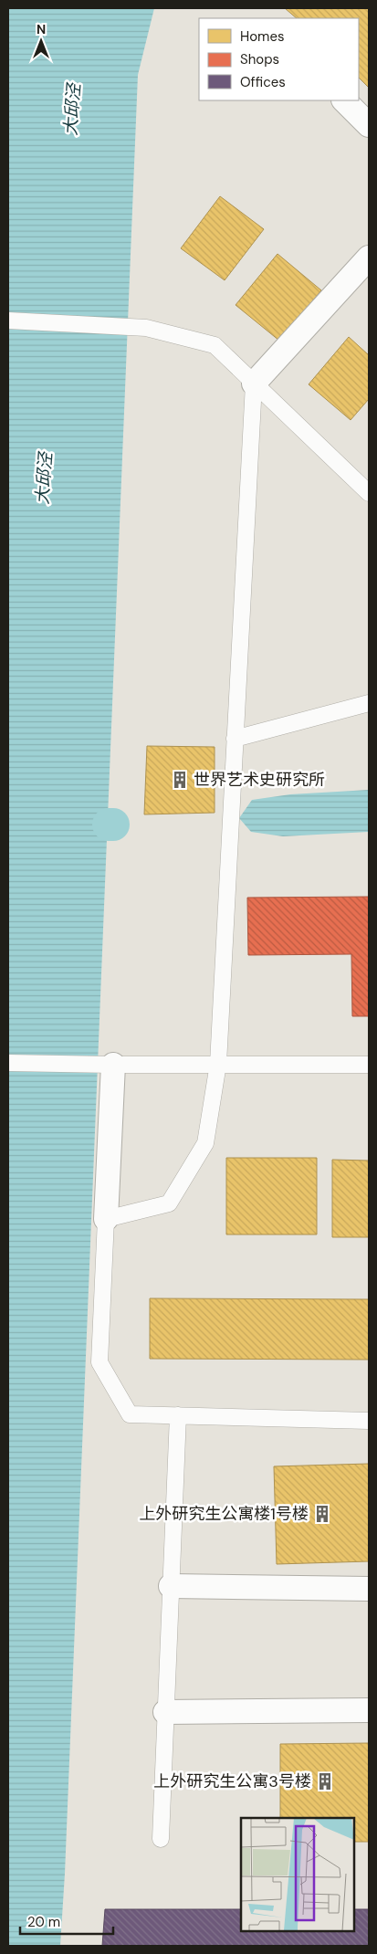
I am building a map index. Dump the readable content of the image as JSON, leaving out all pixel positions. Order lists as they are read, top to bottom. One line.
{"water":["大邱泾"],"places":{"building":["世界艺术史研究所","上外研究生公寓楼1号楼","上外研究生公寓3号楼"]},"legend":["Homes","Shops","Offices"],"scale_bar":"20 m","north":"top"}
